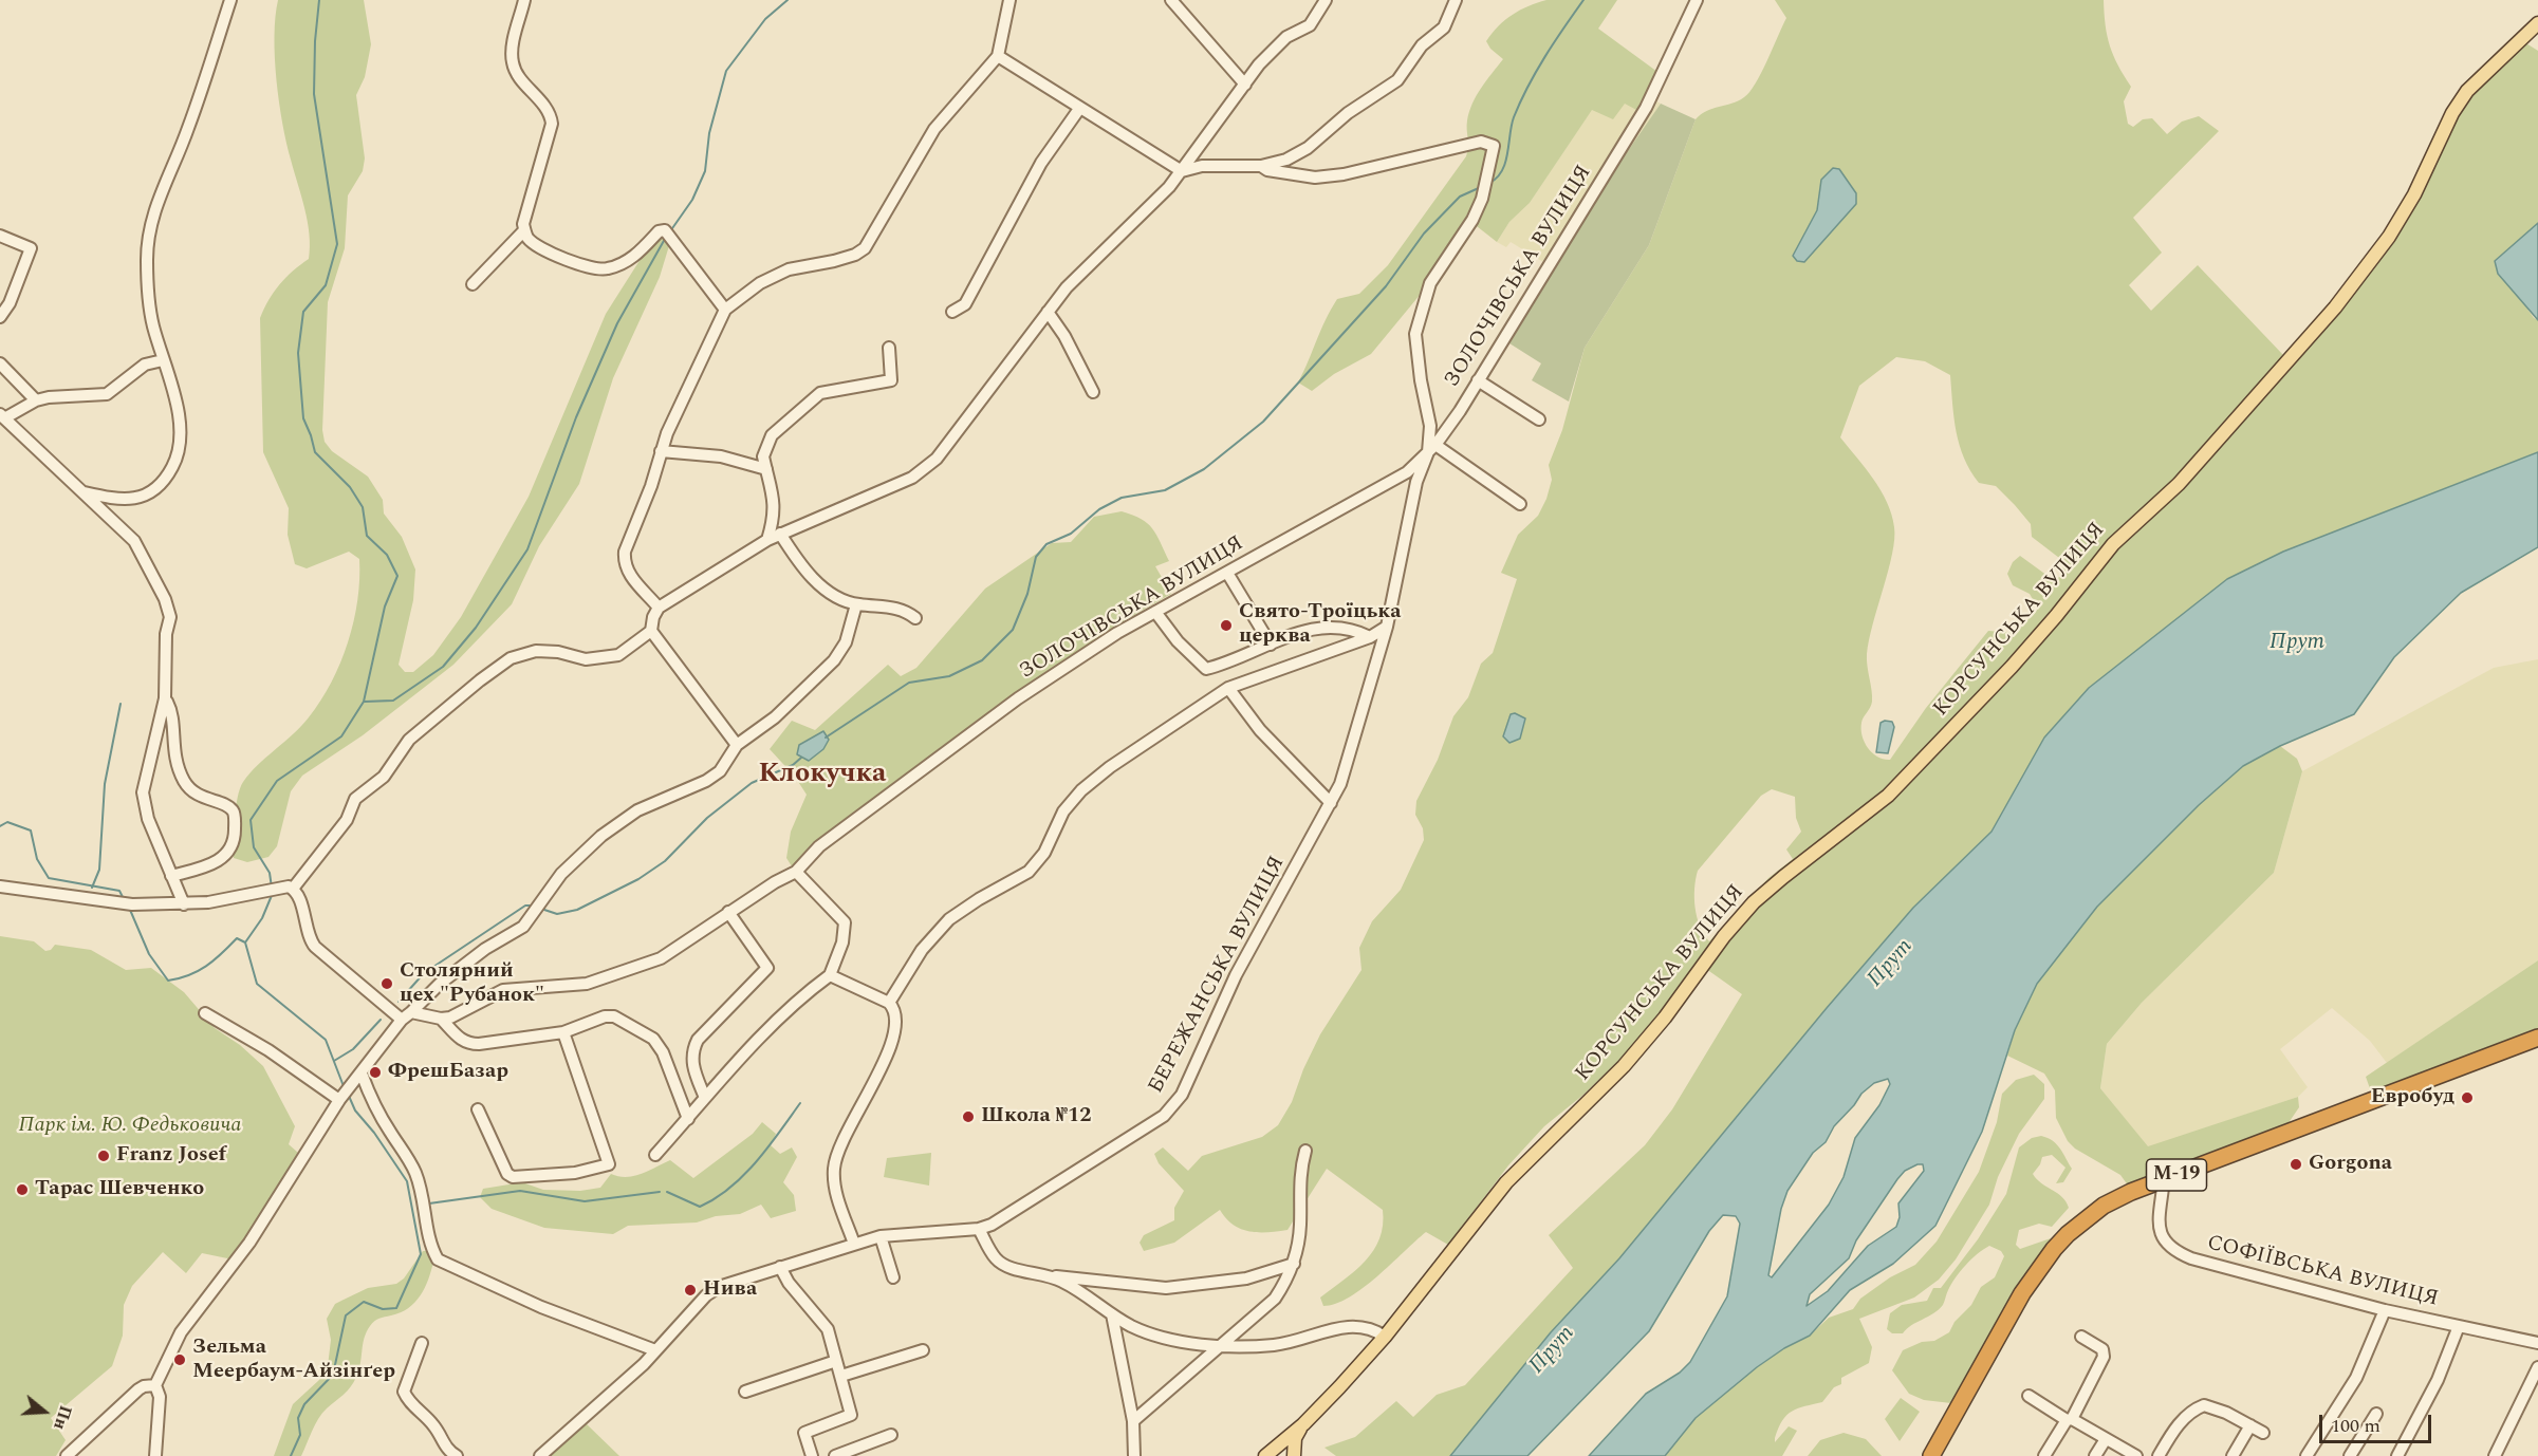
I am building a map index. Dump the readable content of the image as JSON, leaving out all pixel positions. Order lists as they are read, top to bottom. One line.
{"streets":{"highway":["М-19"],"main road":["КОРСУНСЬКА ВУЛИЦЯ"],"street":["ЗОЛОЧІВСЬКА ВУЛИЦЯ","БЕРЕЖАНСЬКА ВУЛИЦЯ","СОФІЇВСЬКА ВУЛИЦЯ"]},"crossings":[["ЗОЛОЧІВСЬКА ВУЛИЦЯ","БЕРЕЖАНСЬКА ВУЛИЦЯ"],["М-19","СОФІЇВСЬКА ВУЛИЦЯ"]],"districts":["Клокучка"],"water":["Прут"],"parks":["Парк ім. Ю. Федьковича"],"places":["Свято-Троїцька церква","Столярний цех \"Рубанок\"","ФрешБазар","Евробуд","Школа №12","Franz Josef","Gorgona","Тарас Шевченко","Нива","Зельма Меербаум-Айзінґер"],"scale_bar":"100 m","north":"right"}
